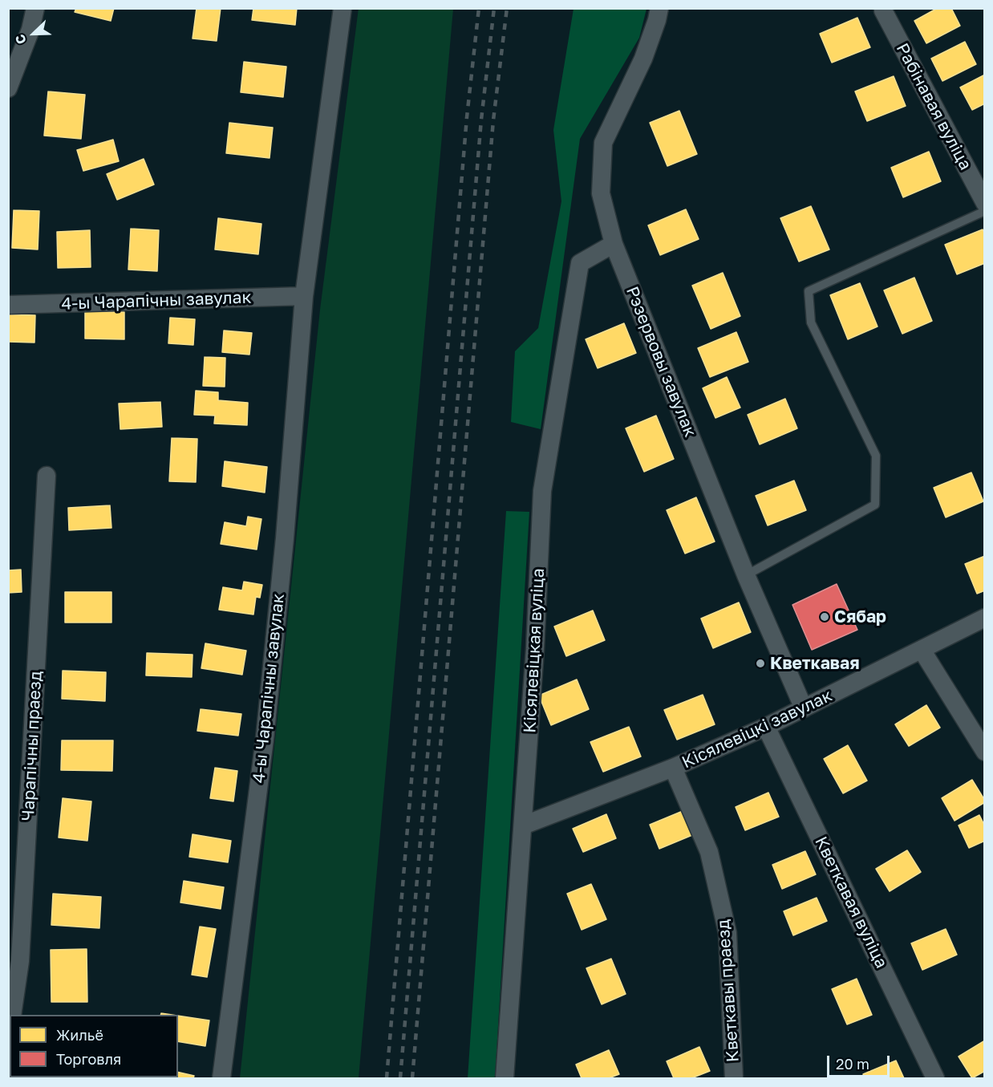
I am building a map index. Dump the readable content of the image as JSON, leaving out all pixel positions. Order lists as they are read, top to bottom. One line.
{"streets":{"street":["Рабінавая вуліца","4-ы Чарапічны завулак","Рэзервовы завулак","Кісялевіцкая вуліца","Кісялевіцкі завулак","Чарапічны праезд","Кветкавая вуліца","Кветкавы праезд"]},"crossings":[["Рэзервовы завулак","Кісялевіцкая вуліца"],["Рэзервовы завулак","Кісялевіцкі завулак"],["Кісялевіцкая вуліца","Кісялевіцкі завулак"],["Кісялевіцкі завулак","Кветкавая вуліца"],["Кісялевіцкі завулак","Кветкавы праезд"]],"places":["Сябар","Кветкавая"],"legend":["Жильё","Торговля"],"scale_bar":"20 m","north":"bottom left"}
